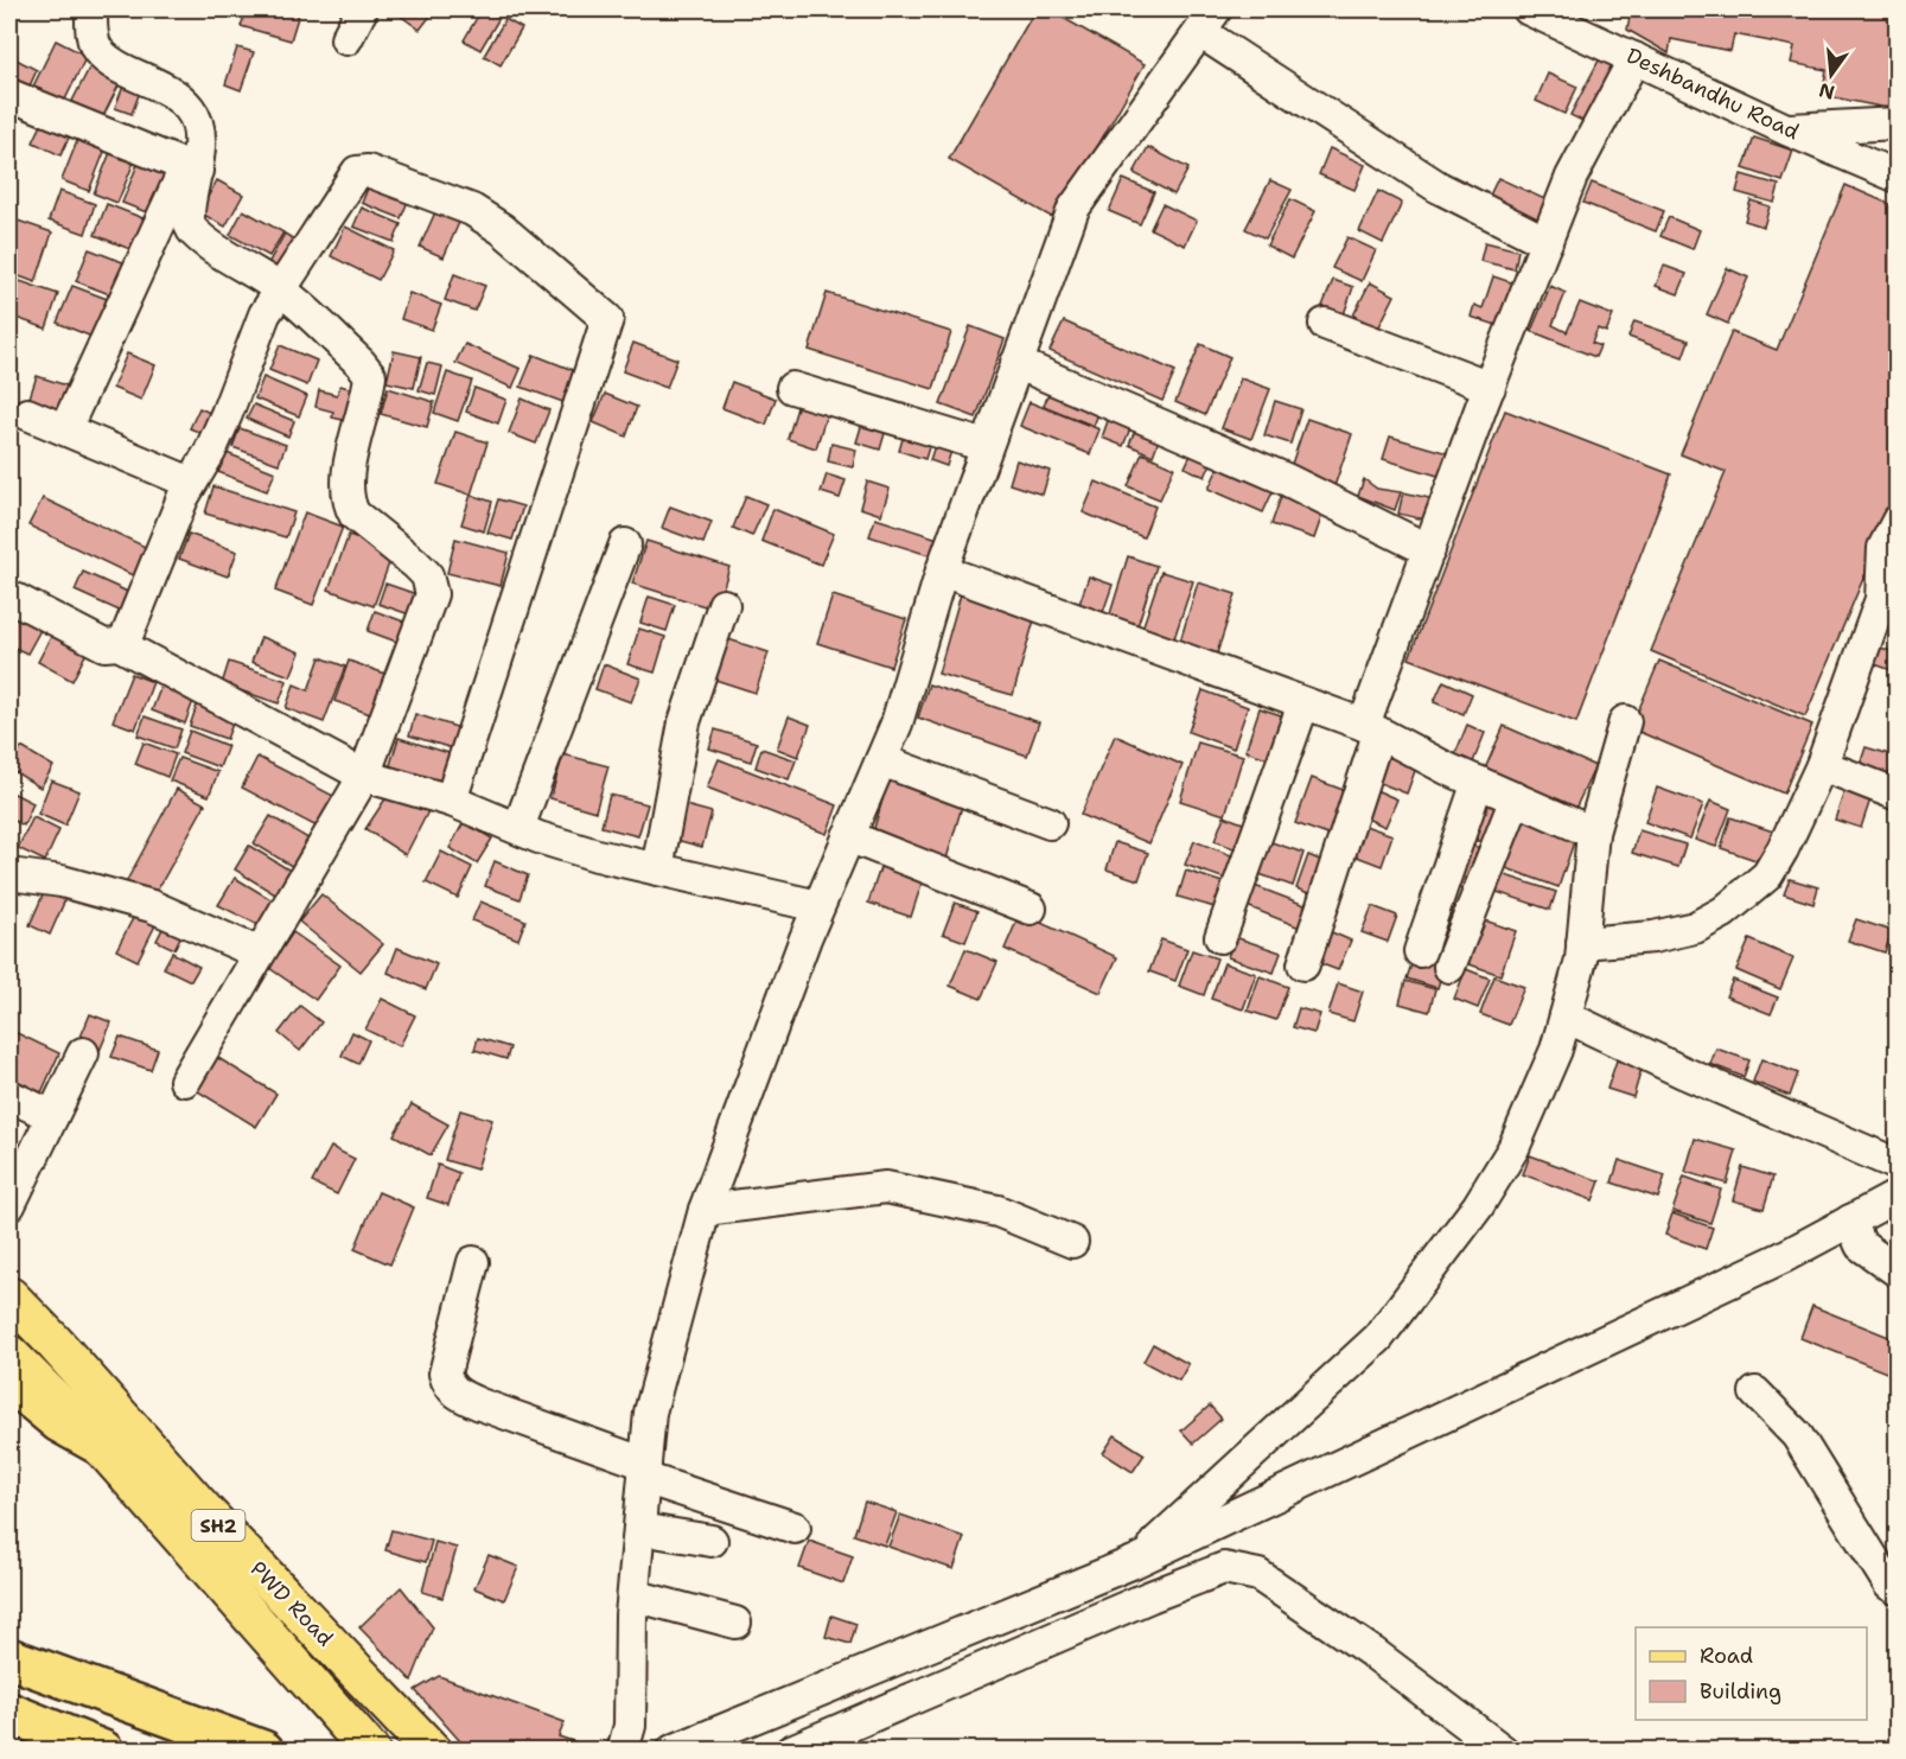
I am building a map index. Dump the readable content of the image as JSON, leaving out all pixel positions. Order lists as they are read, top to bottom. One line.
{"streets":{"main road":["SH2","PWD Road"],"street":["Deshbandhu Road"]},"legend":["Road","Building"],"north":"bottom"}
